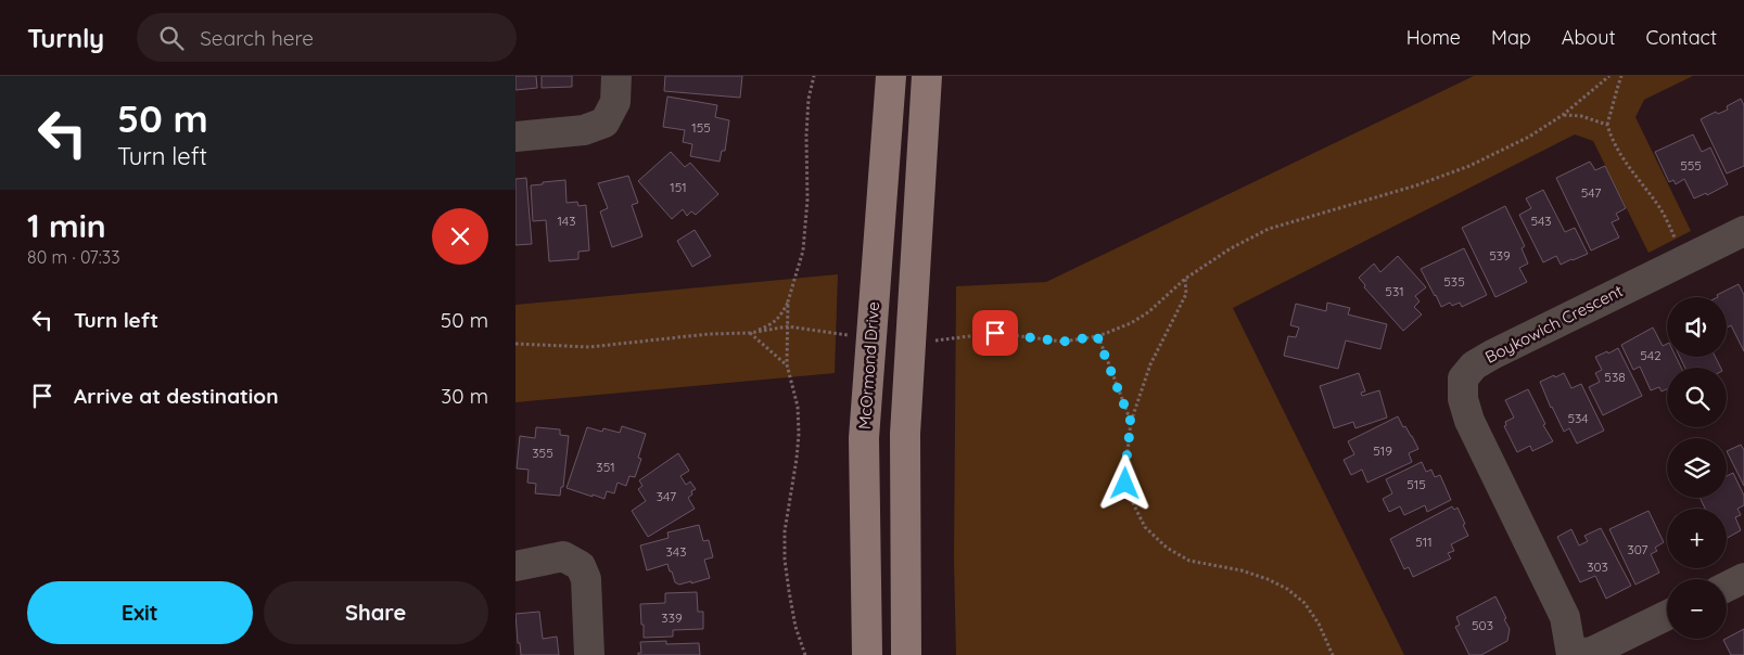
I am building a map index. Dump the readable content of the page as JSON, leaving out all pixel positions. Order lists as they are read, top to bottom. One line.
{"streets":{"main road":["McOrmond Drive"],"street":["Boykowich Crescent"]},"house_numbers":["155","555","151","547","143","543","539","535","531","542","538","534","519","355","351","515","347","511","307","343","303","339","503"],"page":{"header":"Turnly","search":"Search here","nav":["Home","Map","About","Contact"],"turn":["50 m","Turn left"],"heading":["1 min","80 m · 07:33"],"list":[{"name":"Turn left","value":"50 m"},{"name":"Arrive at destination","value":"30 m"}],"map_buttons":["+","−"],"buttons":["Exit","Share"]}}
